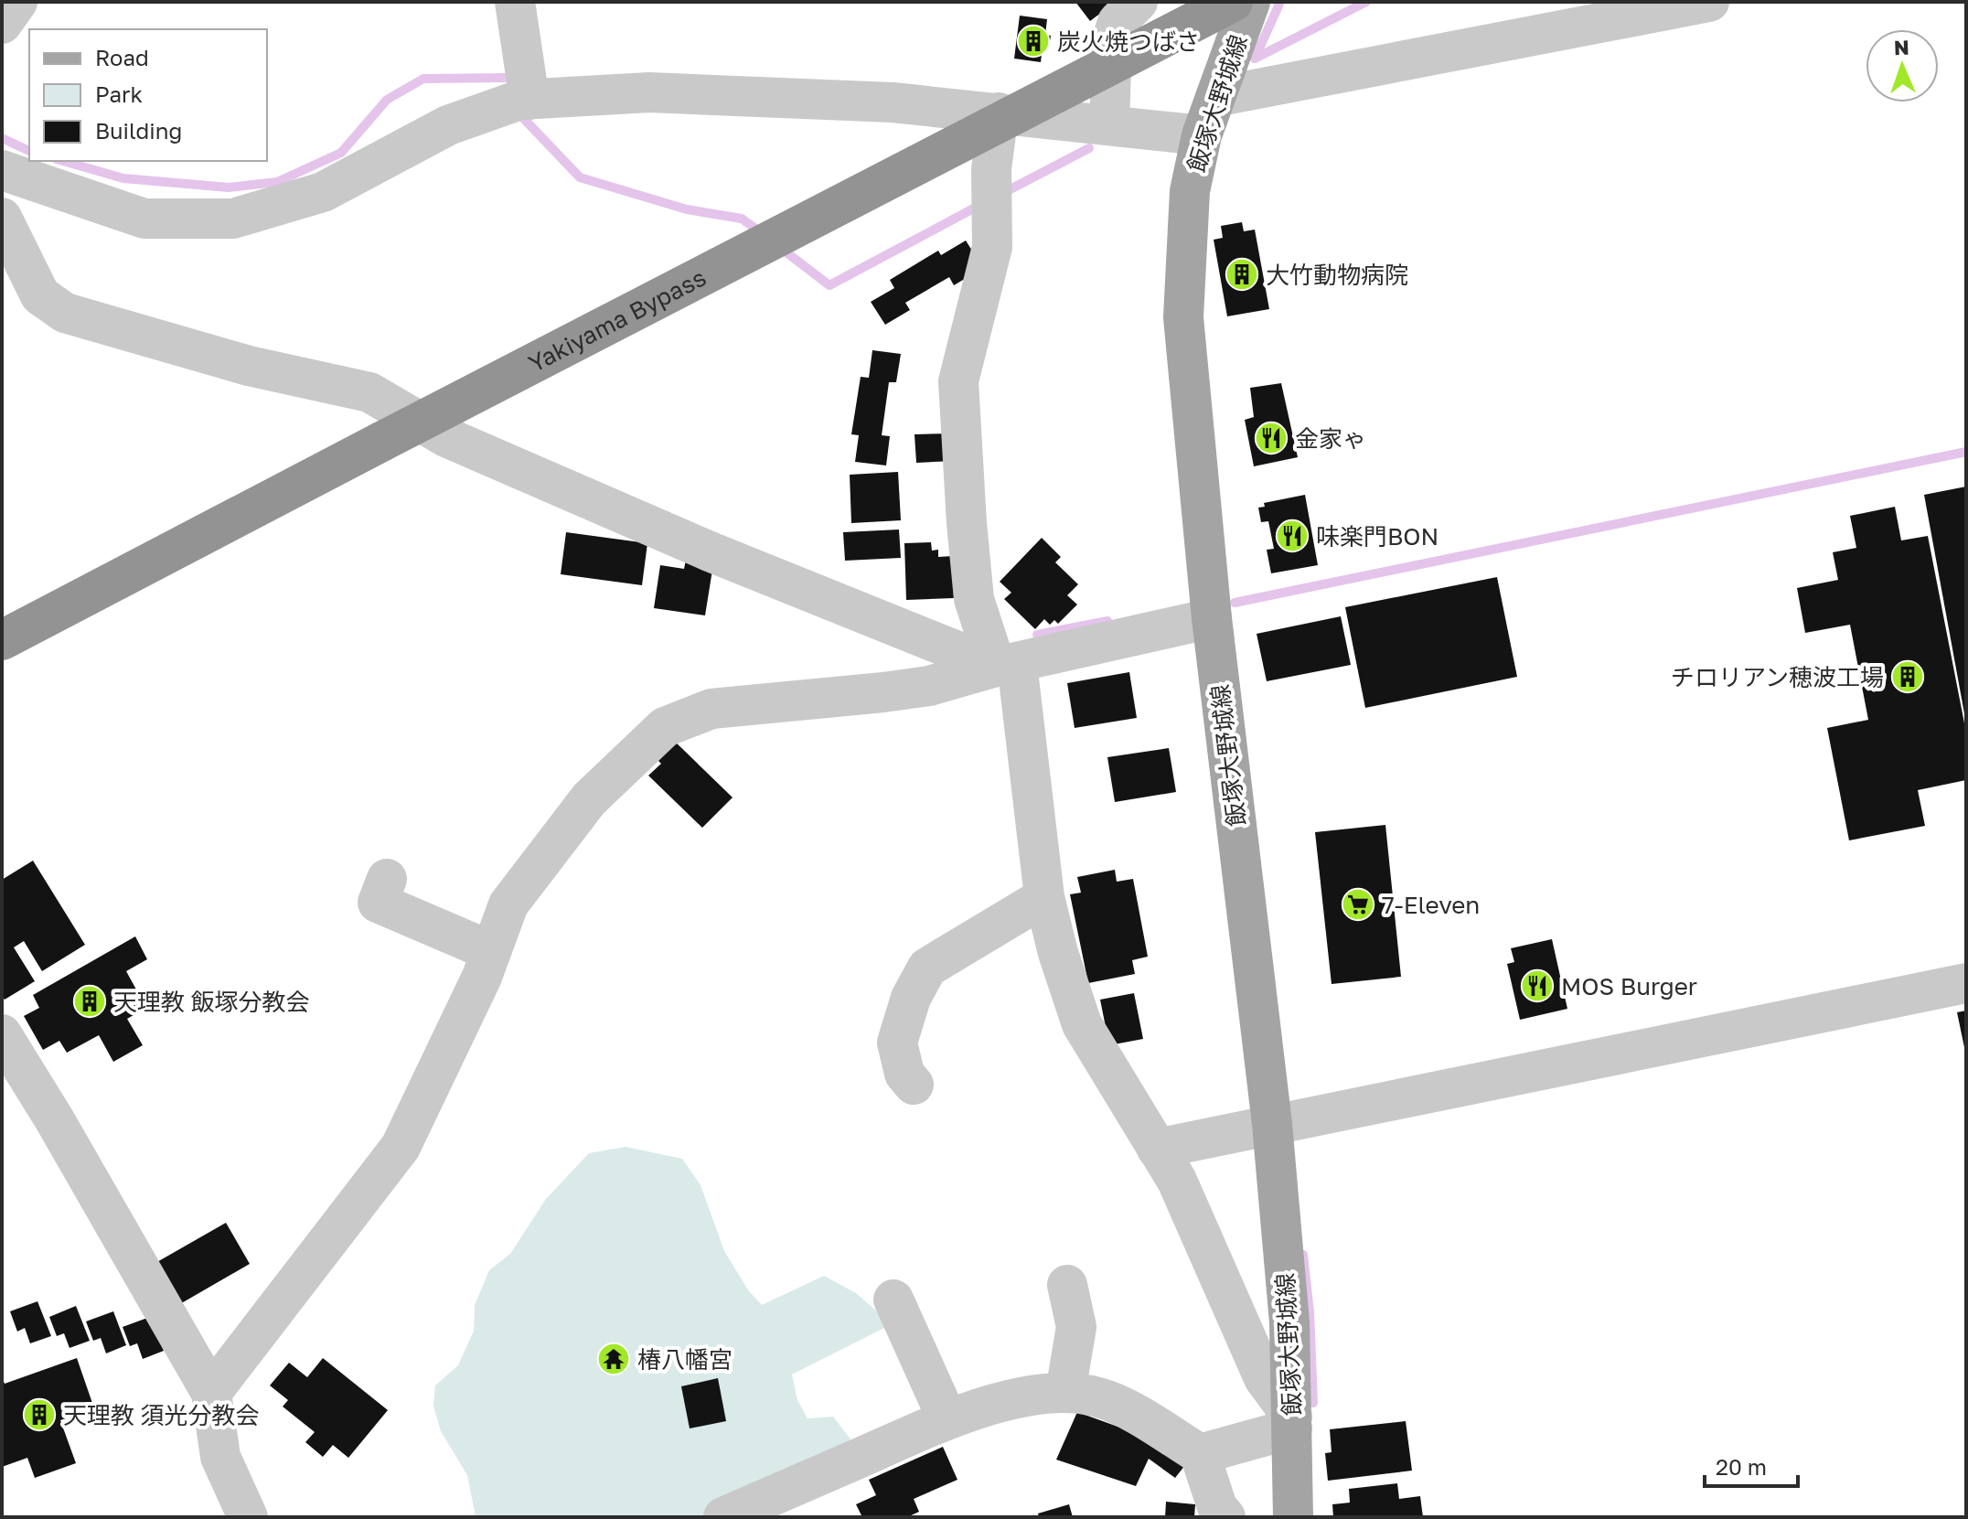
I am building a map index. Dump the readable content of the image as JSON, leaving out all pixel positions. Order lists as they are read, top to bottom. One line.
{"streets":{"highway":["Yakiyama Bypass"],"main road":["飯塚大野城線"]},"places":{"building":["炭火焼つばさ","大竹動物病院","チロリアン穂波工場","天理教 飯塚分教会","天理教 須光分教会"],"restaurant":["金家ゃ","味楽門BON","MOS Burger"],"supermarket":["7-Eleven"],"temple":["椿八幡宮"]},"legend":["Road","Park","Building"],"scale_bar":"20 m","north":"top"}
